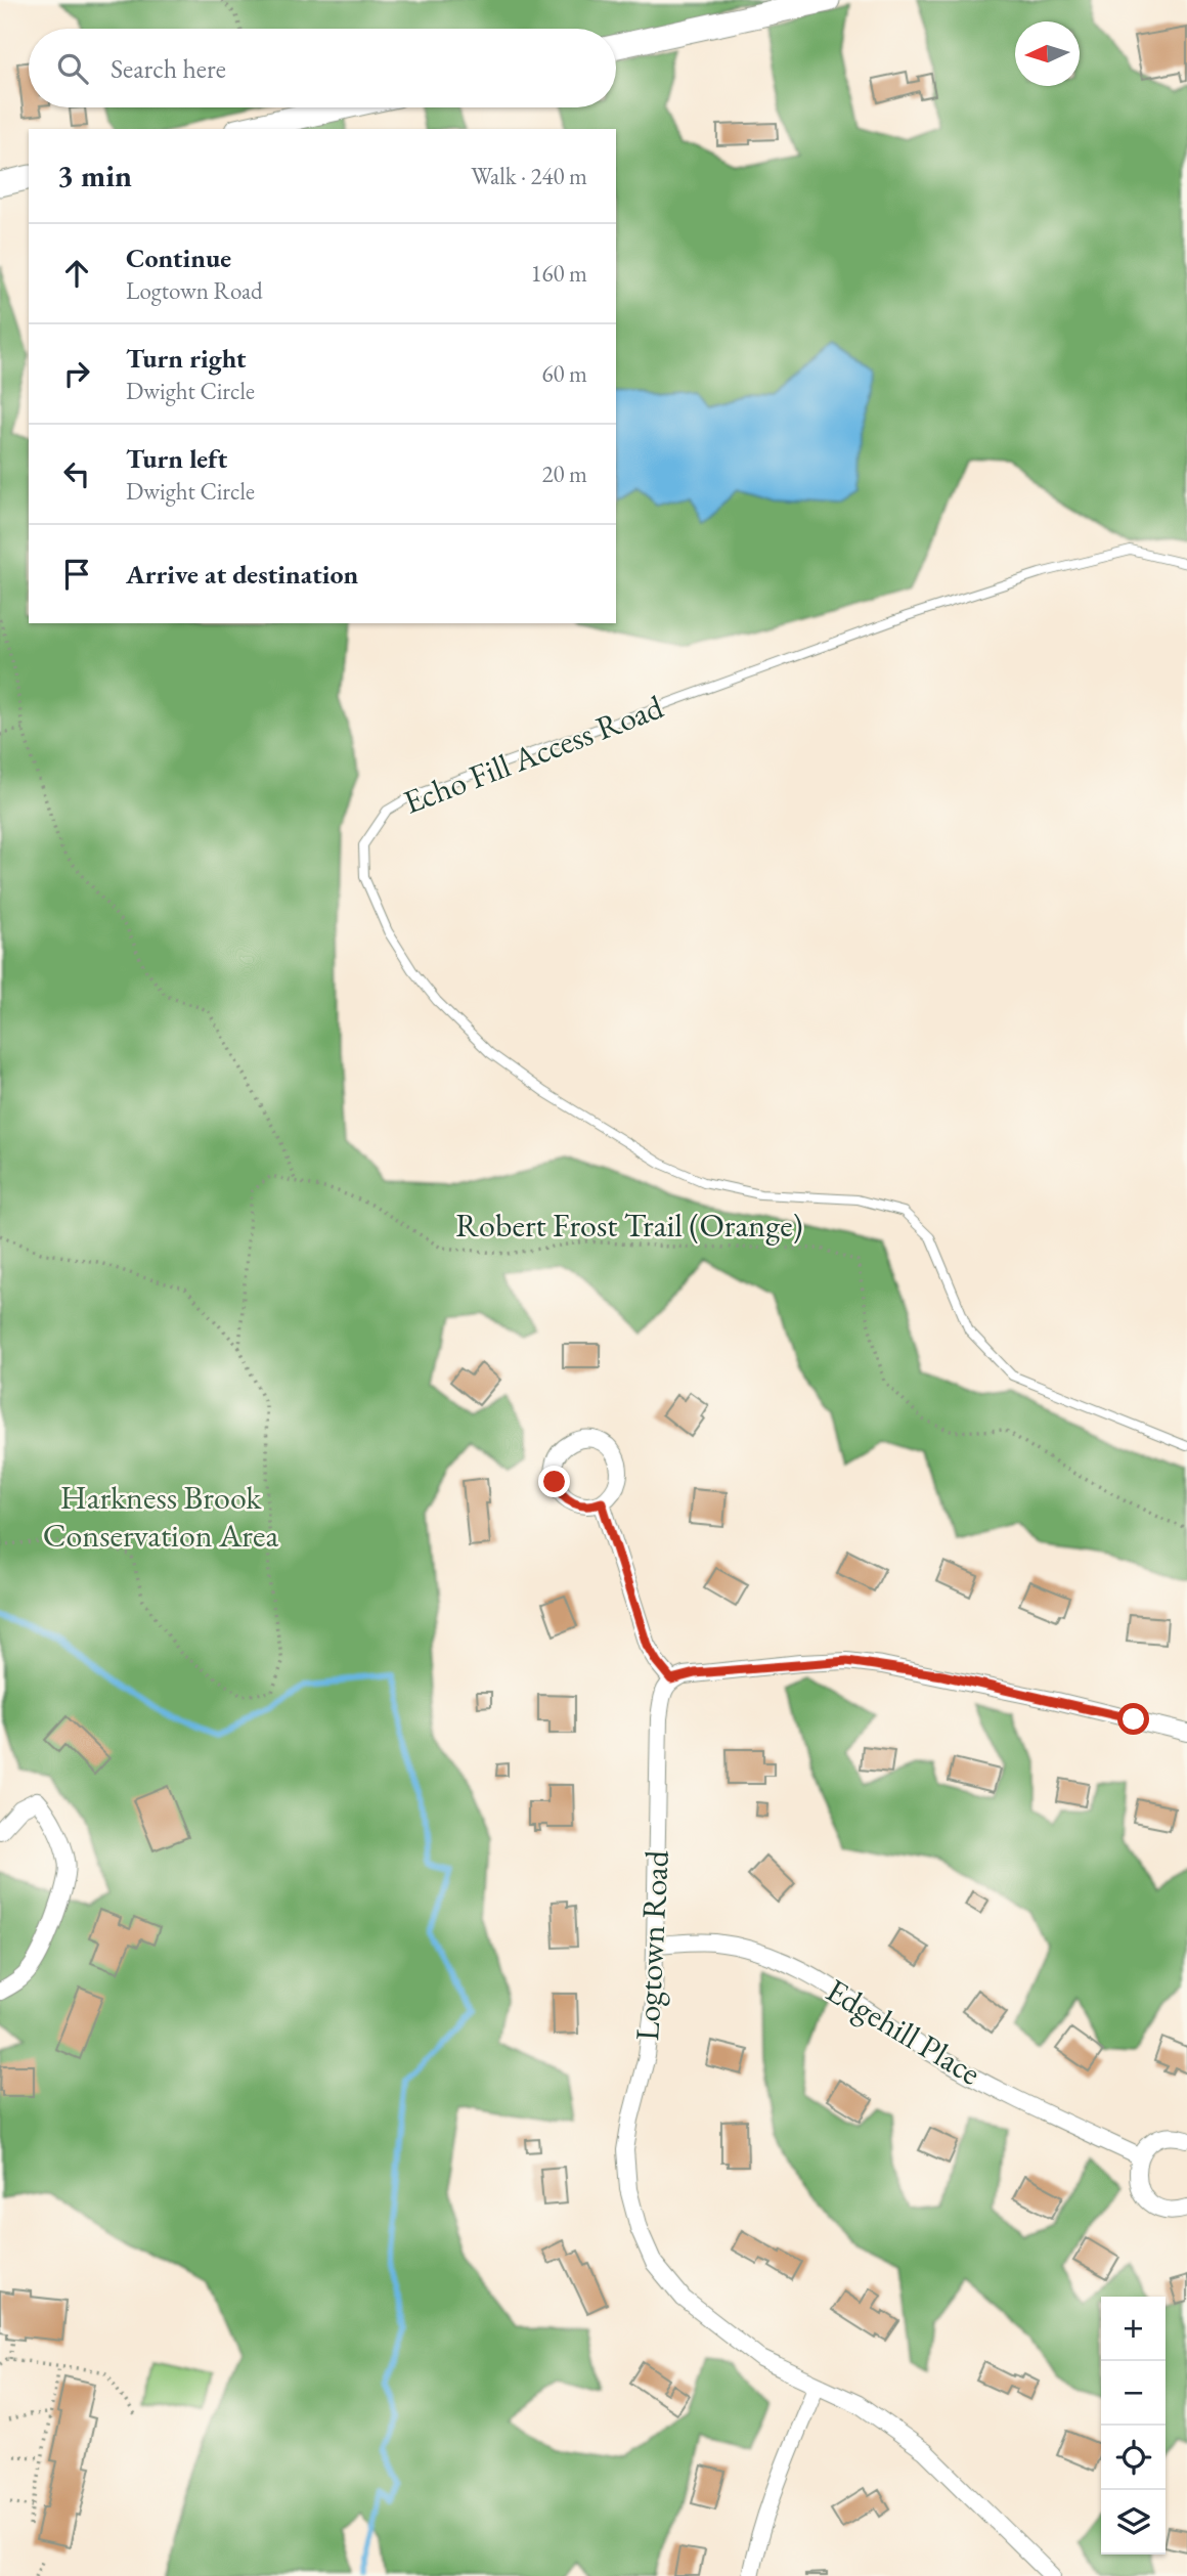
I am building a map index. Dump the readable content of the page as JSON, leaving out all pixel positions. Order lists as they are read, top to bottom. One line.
{"streets":{"street":["Logtown Road","Edgehill Place"],"lane":["Echo Fill Access Road"],"path":["Robert Frost Trail (Orange)"]},"crossings":[["Logtown Road","Edgehill Place"]],"parks":["Harkness Brook Conservation Area"],"north":"left","page":{"search":"Search here","heading":["3 min","Walk · 240 m"],"list":[["Continue","Logtown Road","160 m"],["Turn right","Dwight Circle","60 m"],["Turn left","Dwight Circle","20 m"],"Arrive at destination"],"map_buttons":["+","−"]}}
